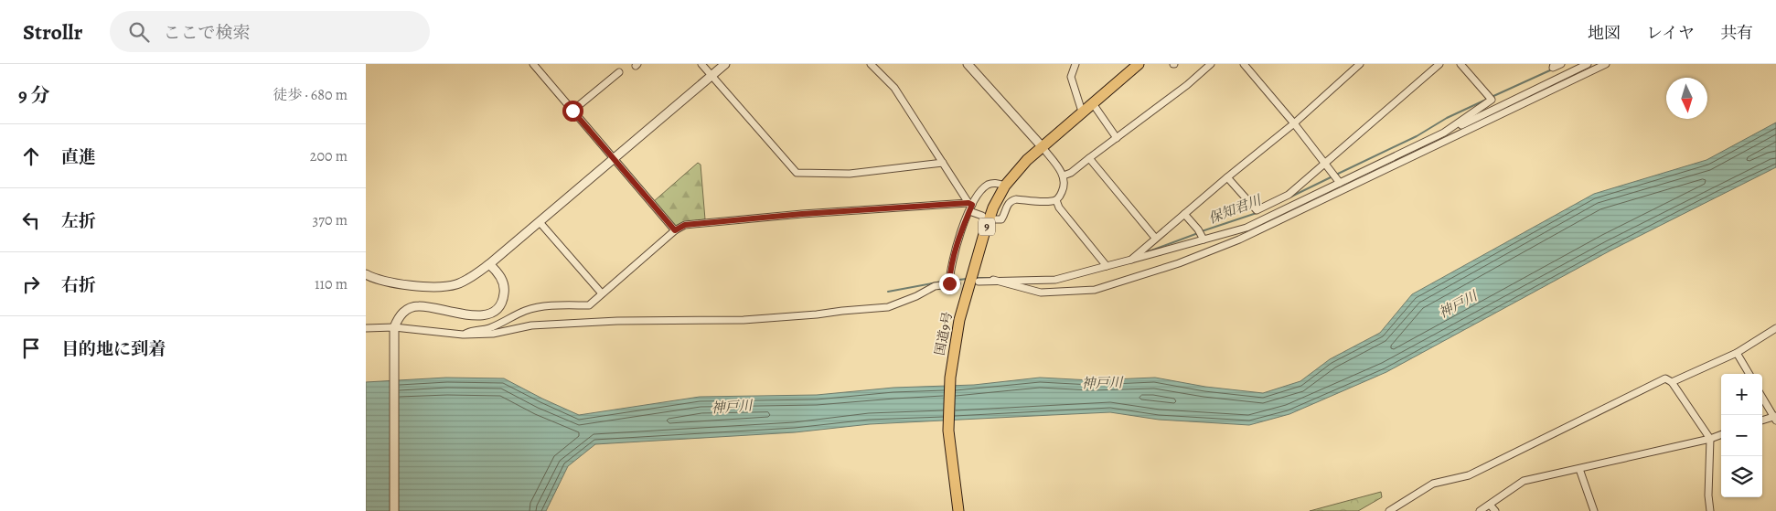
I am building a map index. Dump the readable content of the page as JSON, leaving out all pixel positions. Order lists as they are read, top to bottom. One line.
{"streets":{"highway":["9","国道9号"]},"water":["保知君川","神戸川"],"north":"bottom","page":{"header":"Strollr","search":"ここで検索","nav":["地図","レイヤ","共有"],"heading":["9 分","徒歩 · 680 m"],"list":[["直進","200 m"],["左折","370 m"],["右折","110 m"],"目的地に到着"],"map_buttons":["+","−"]}}
